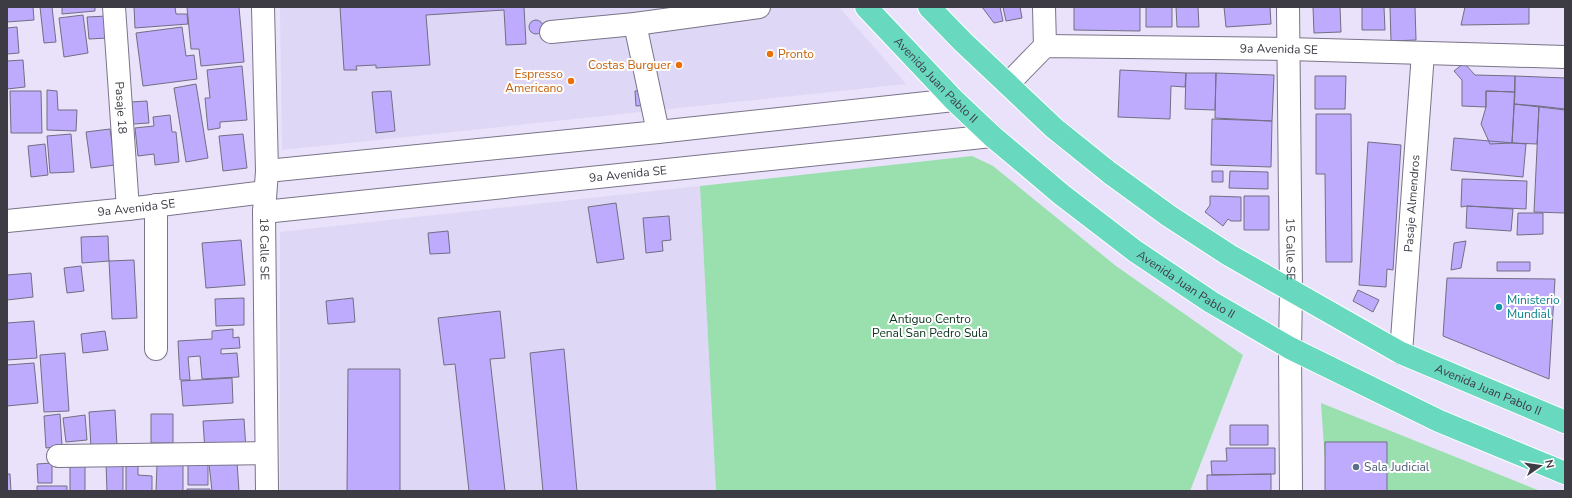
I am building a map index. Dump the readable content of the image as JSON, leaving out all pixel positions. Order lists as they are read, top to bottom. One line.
{"streets":{"highway":["Avenida Juan Pablo II"],"street":["9a Avenida SE","Pasaje 18","Pasaje Almendros","18 Calle SE","15 Calle SE"]},"crossings":[["9a Avenida SE","Avenida Juan Pablo II"],["9a Avenida SE","Pasaje 18"],["9a Avenida SE","Pasaje Almendros"],["9a Avenida SE","18 Calle SE"],["9a Avenida SE","15 Calle SE"],["Avenida Juan Pablo II","Pasaje Almendros"],["Avenida Juan Pablo II","15 Calle SE"]],"parks":["Antiguo Centro Penal San Pedro Sula"],"places":["Pronto","Costas Burguer","Espresso Americano","Ministerio Mundial","Sala Judicial"],"north":"right"}
